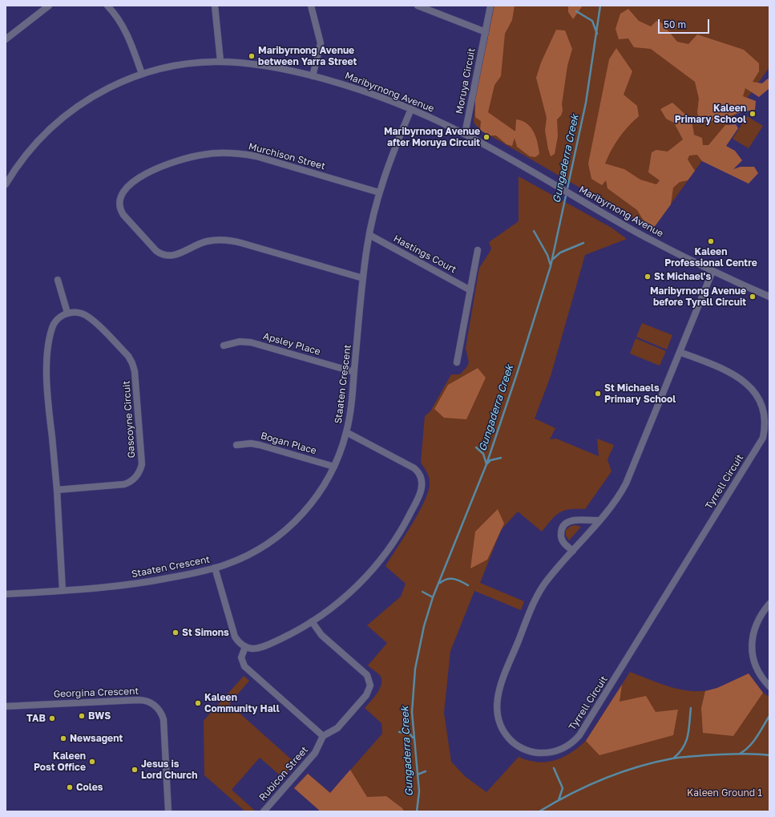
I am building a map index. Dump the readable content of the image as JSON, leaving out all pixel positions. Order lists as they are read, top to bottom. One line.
{"streets":{"street":["Moruya Circuit","Maribyrnong Avenue","Murchison Street","Hastings Court","Apsley Place","Staaten Crescent","Gascoyne Circuit","Bogan Place","Tyrrell Circuit","Georgina Crescent","Rubicon Street"]},"crossings":[["Moruya Circuit","Maribyrnong Avenue"],["Maribyrnong Avenue","Staaten Crescent"],["Maribyrnong Avenue","Tyrrell Circuit"],["Murchison Street","Staaten Crescent"],["Hastings Court","Staaten Crescent"],["Apsley Place","Staaten Crescent"],["Staaten Crescent","Bogan Place"]],"water":["Gungaderra Creek"],"parks":["Kaleen Ground 1"],"places":["Maribyrnong Avenue between Yarra Street","Kaleen Primary School","Maribyrnong Avenue after Moruya Circuit","Kaleen Professional Centre","St Michael's","Maribyrnong Avenue before Tyrell Circuit","St Michaels Primary School","St Simons","Kaleen Community Hall","BWS","TAB","Newsagent","Kaleen Post Office","Jesus is Lord Church","Coles"],"scale_bar":"50 m"}
